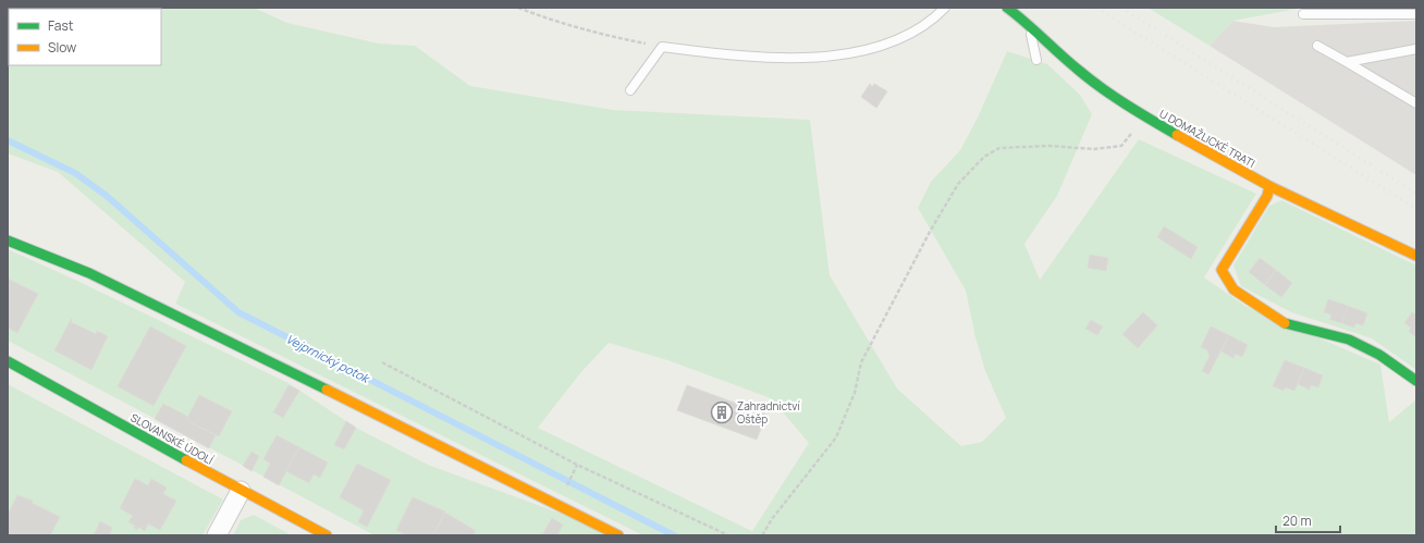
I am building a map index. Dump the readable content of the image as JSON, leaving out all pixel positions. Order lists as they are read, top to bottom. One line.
{"streets":{"street":["U DOMAŽLICKÉ TRATI","SLOVANSKÉ ÚDOLÍ"]},"water":["Vejprnický potok"],"places":{"building":["Zahradnictví Oštěp"]},"legend":["Fast","Slow"],"scale_bar":"20 m"}
